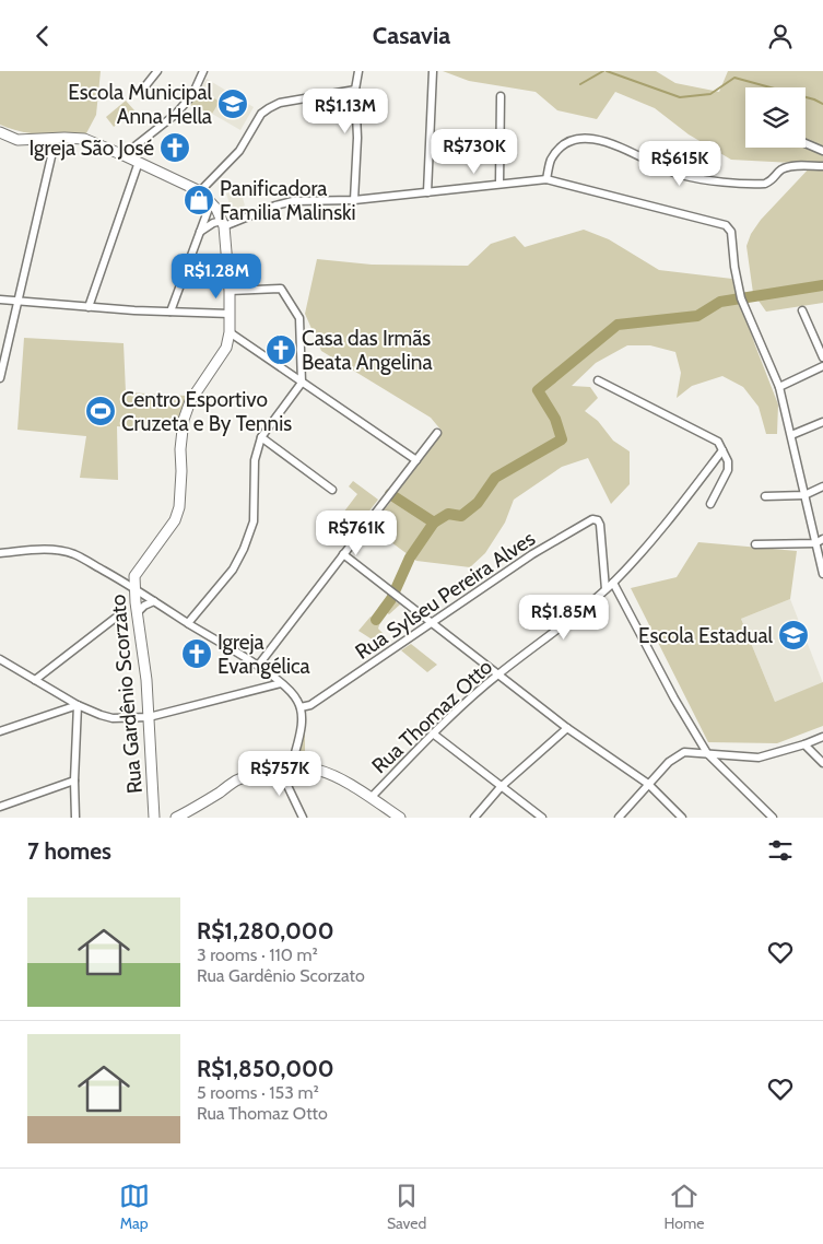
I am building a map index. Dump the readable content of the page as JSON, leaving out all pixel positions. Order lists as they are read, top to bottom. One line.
{"streets":{"street":["Rua Sylseu Pereira Alves","Rua Gardênio Scorzato","Rua Thomaz Otto"]},"crossings":[["Rua Sylseu Pereira Alves","Rua Thomaz Otto"]],"places":{"school or university":["Escola Municipal Anna Hella","Escola Estadual"],"church":["Igreja São José","Casa das Irmãs Beata Angelina","Igreja Evangélica"],"shop":["Panificadora Familia Malinski"],"sports":["Centro Esportivo Cruzeta e By Tennis"]},"page":{"header":"Casavia","price":["R$1.13M","R$730K","R$615K","R$1.28M","R$761K","R$1.85M","R$757K"],"heading":"7 homes","list":[{"name":"R$1,280,000","note":"3 rooms · 110 m² · Rua Gardênio Scorzato"},{"name":"R$1,850,000","note":"5 rooms · 153 m² · Rua Thomaz Otto"}],"tabs":["Map","Saved","Home"]}}
